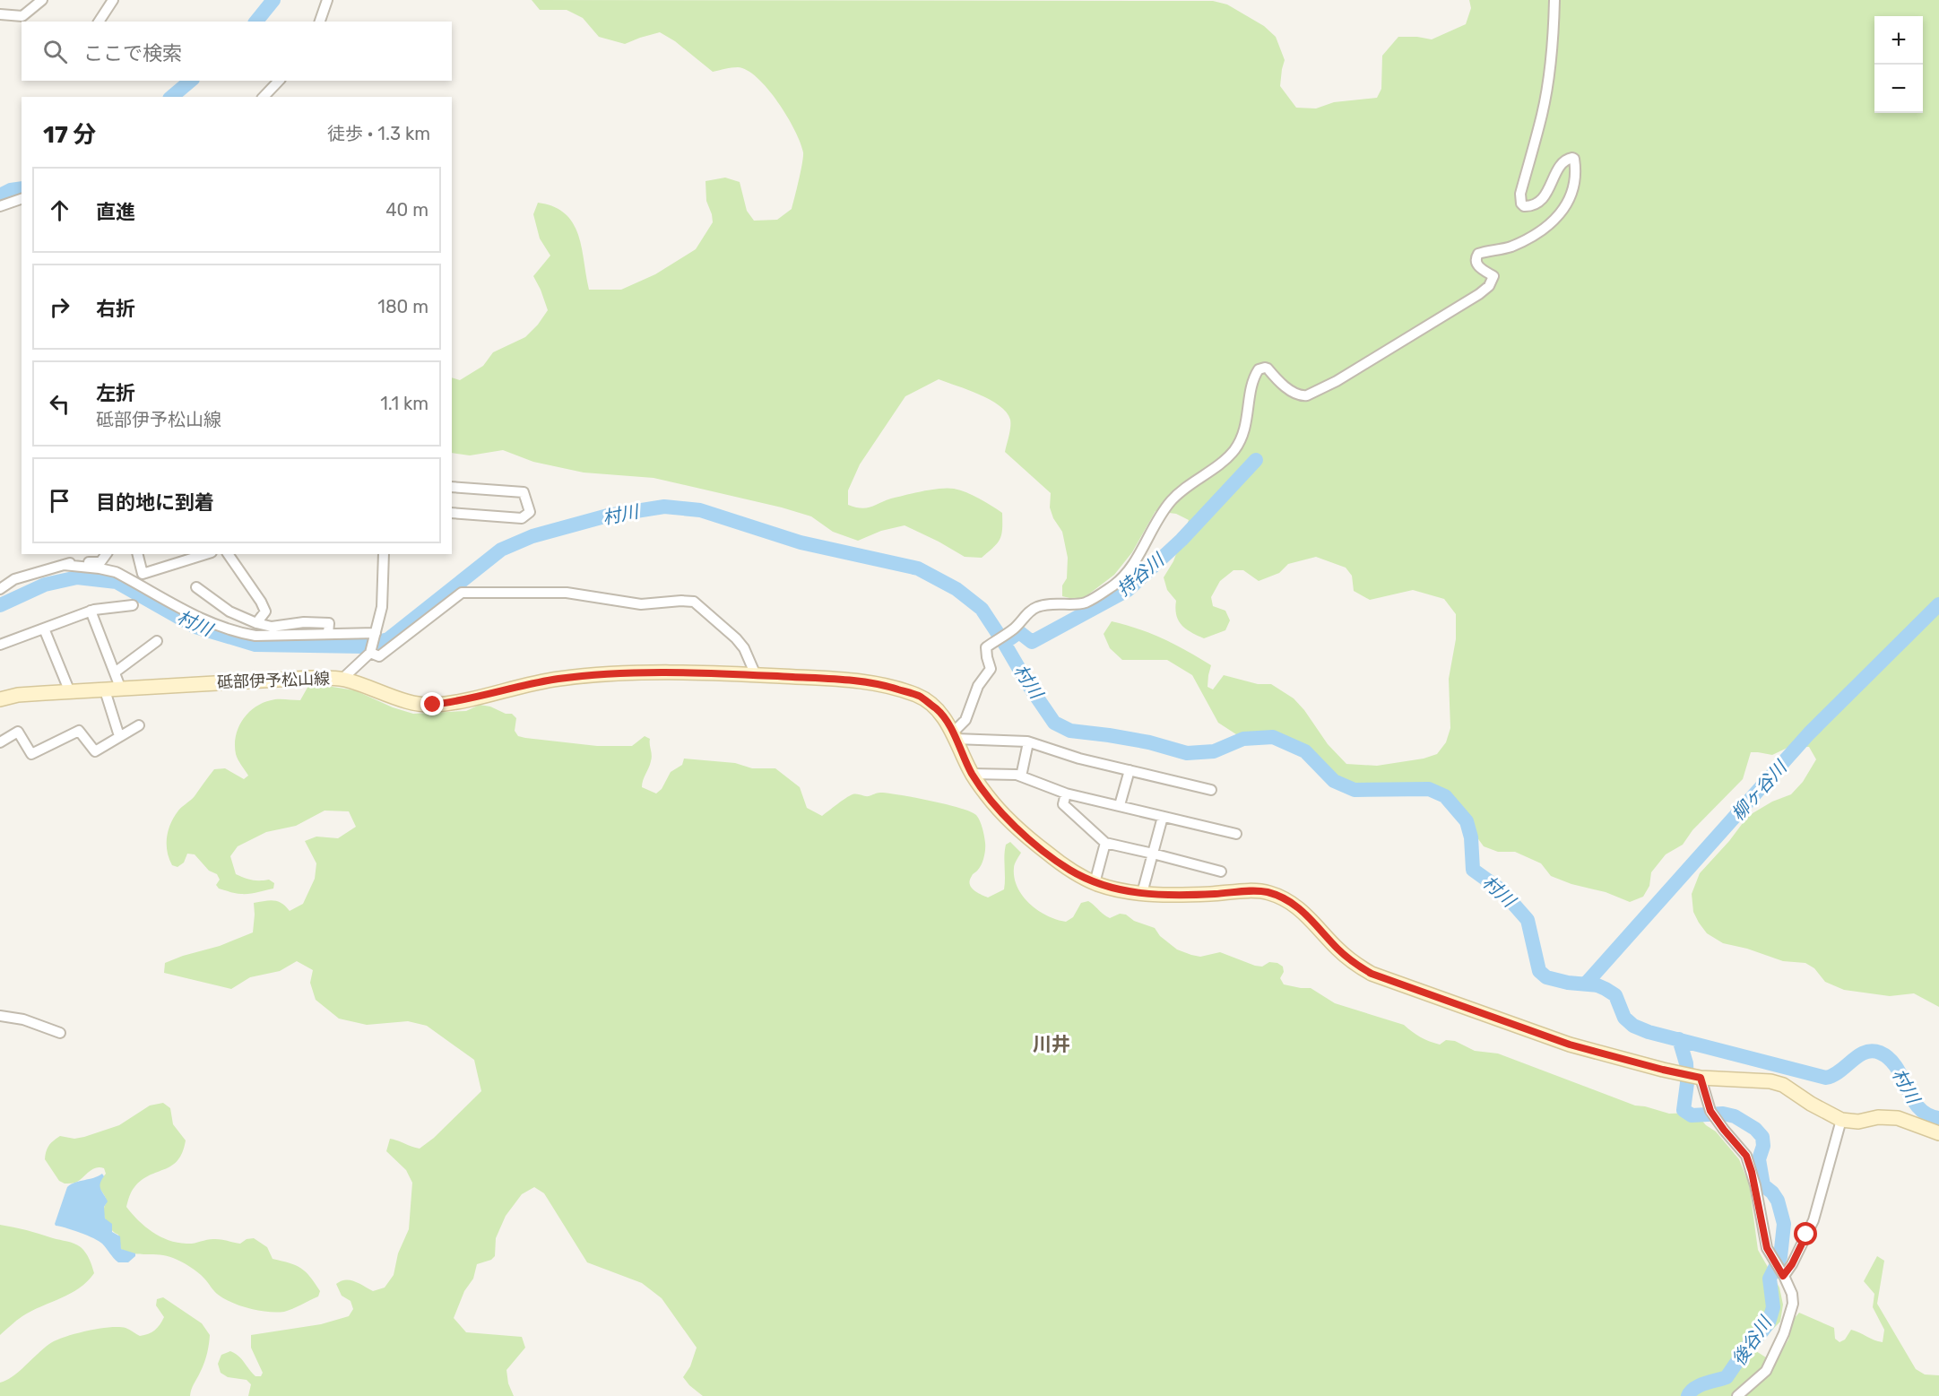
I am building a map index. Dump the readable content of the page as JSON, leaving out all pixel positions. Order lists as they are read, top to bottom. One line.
{"streets":{"main road":["砥部伊予松山線"]},"districts":["川井"],"water":["村川","持谷川","柳ヶ谷川","後谷川"],"page":{"map_buttons":["+","−"],"search":"ここで検索","heading":["17 分","徒歩 · 1.3 km"],"list":[["直進","40 m"],["右折","180 m"],["左折","砥部伊予松山線","1.1 km"],"目的地に到着"]}}
